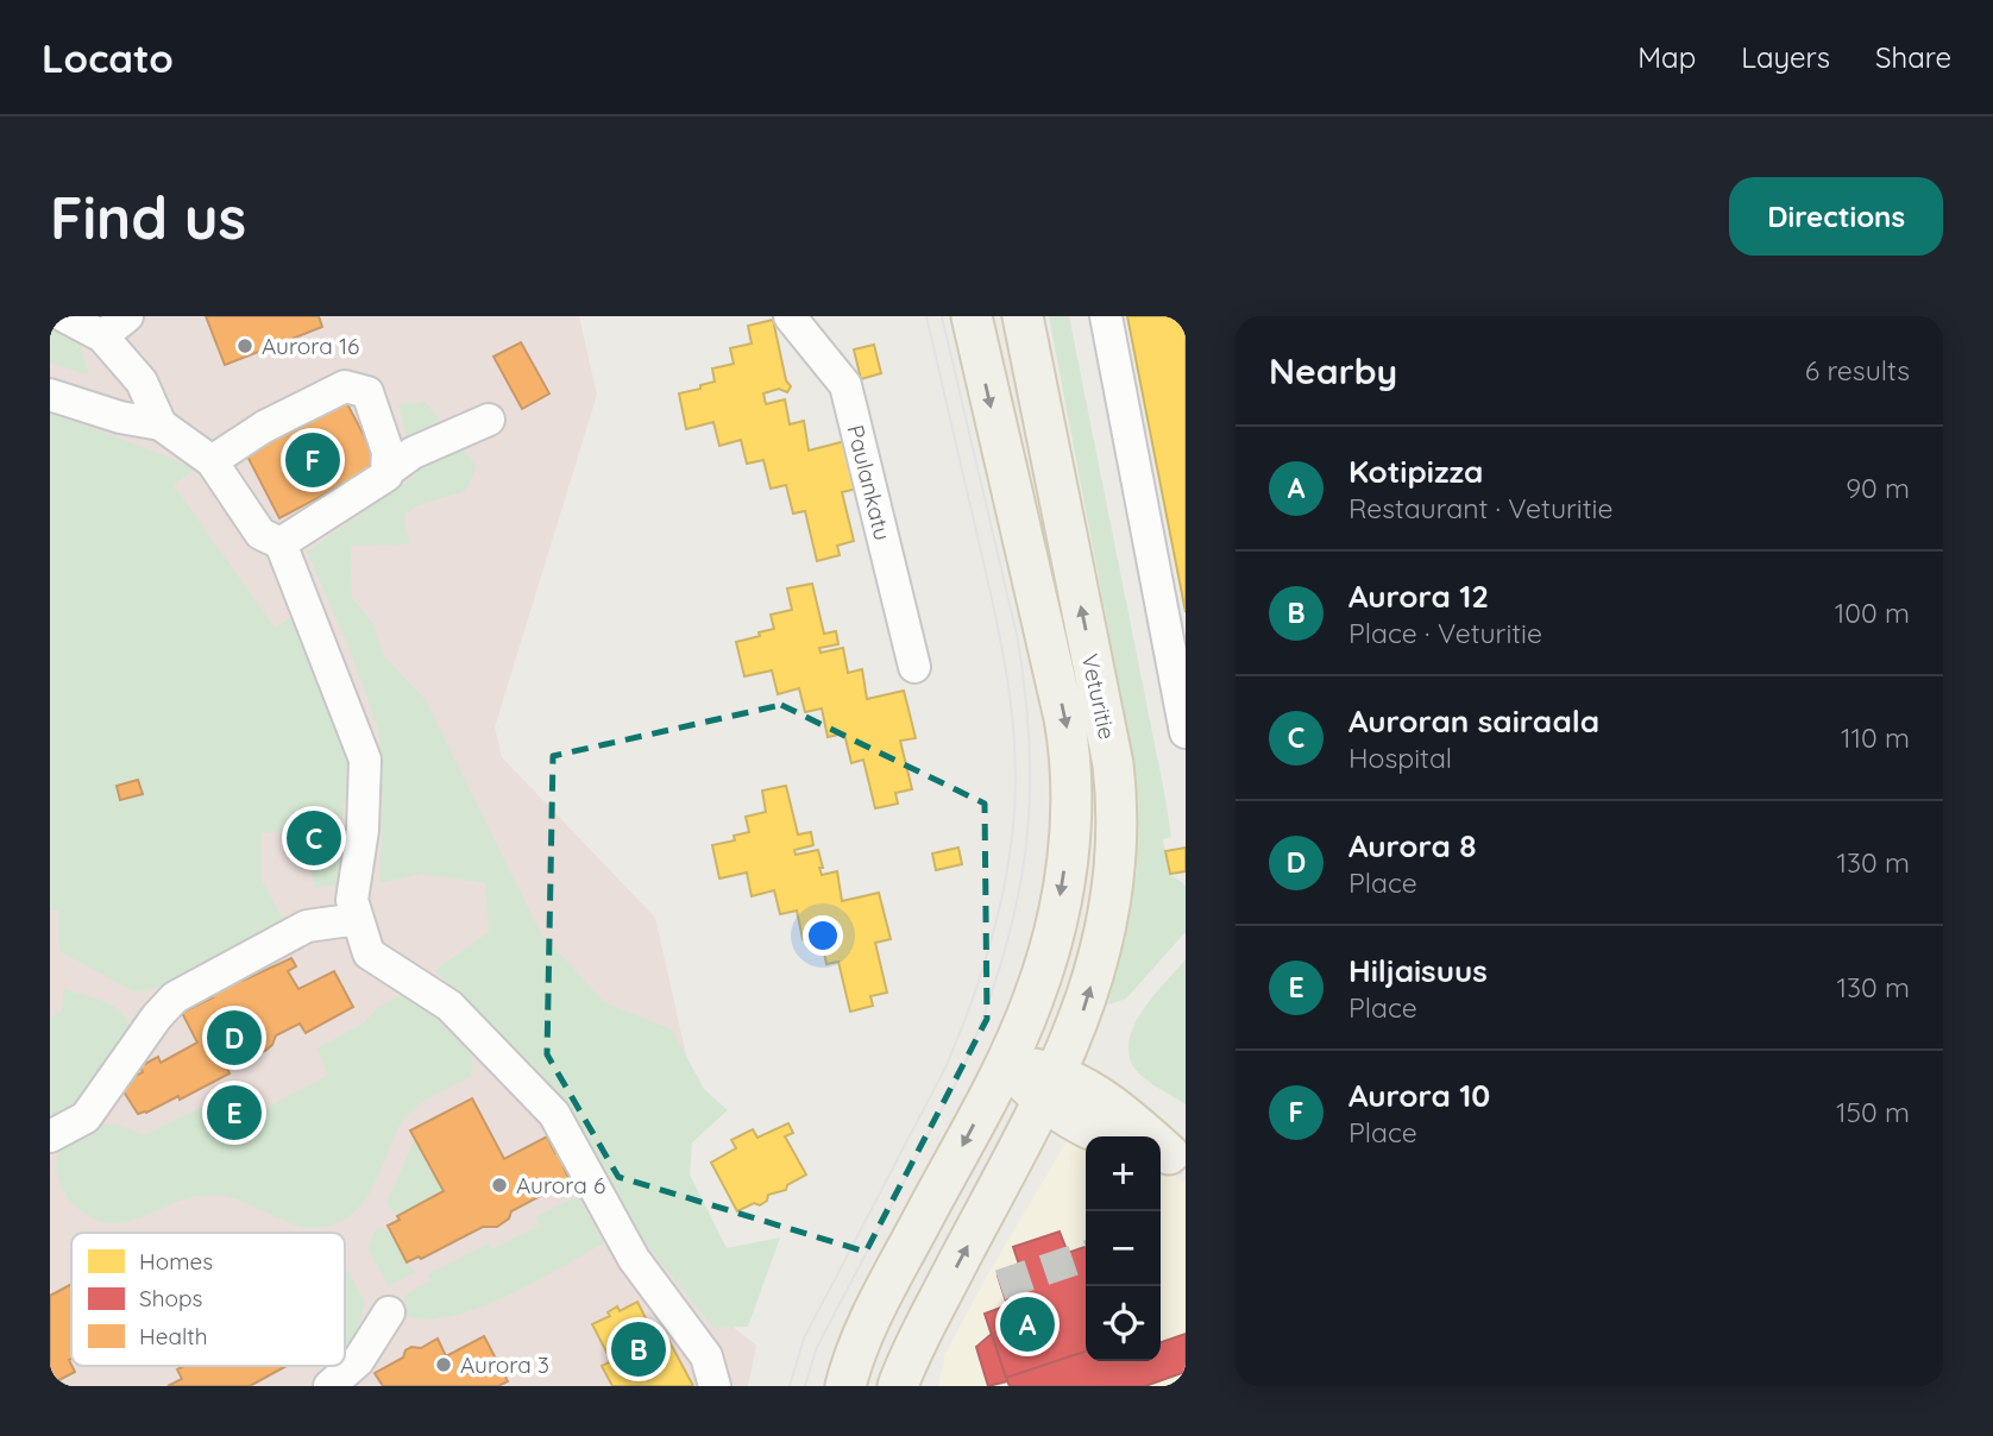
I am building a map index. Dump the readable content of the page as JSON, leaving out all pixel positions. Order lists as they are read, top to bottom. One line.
{"streets":{"main road":["Veturitie"],"lane":["Paulankatu"]},"places":["Aurora 16","Aurora 6","Aurora 3"],"legend":["Homes","Shops","Health"],"page":{"header":"Locato","nav":["Map","Layers","Share"],"buttons":"Directions","title":"Find us","heading":["Nearby","6 results"],"list":[{"mark":"A","name":"Kotipizza","note":"Restaurant · Veturitie","value":"90 m"},{"mark":"B","name":"Aurora 12","note":"Place · Veturitie","value":"100 m"},{"mark":"C","name":"Auroran sairaala","note":"Hospital","value":"110 m"},{"mark":"D","name":"Aurora 8","note":"Place","value":"130 m"},{"mark":"E","name":"Hiljaisuus","note":"Place","value":"130 m"},{"mark":"F","name":"Aurora 10","note":"Place","value":"150 m"}],"pins":["F","C","D","E","A","B"],"map_buttons":["+","−"]}}
